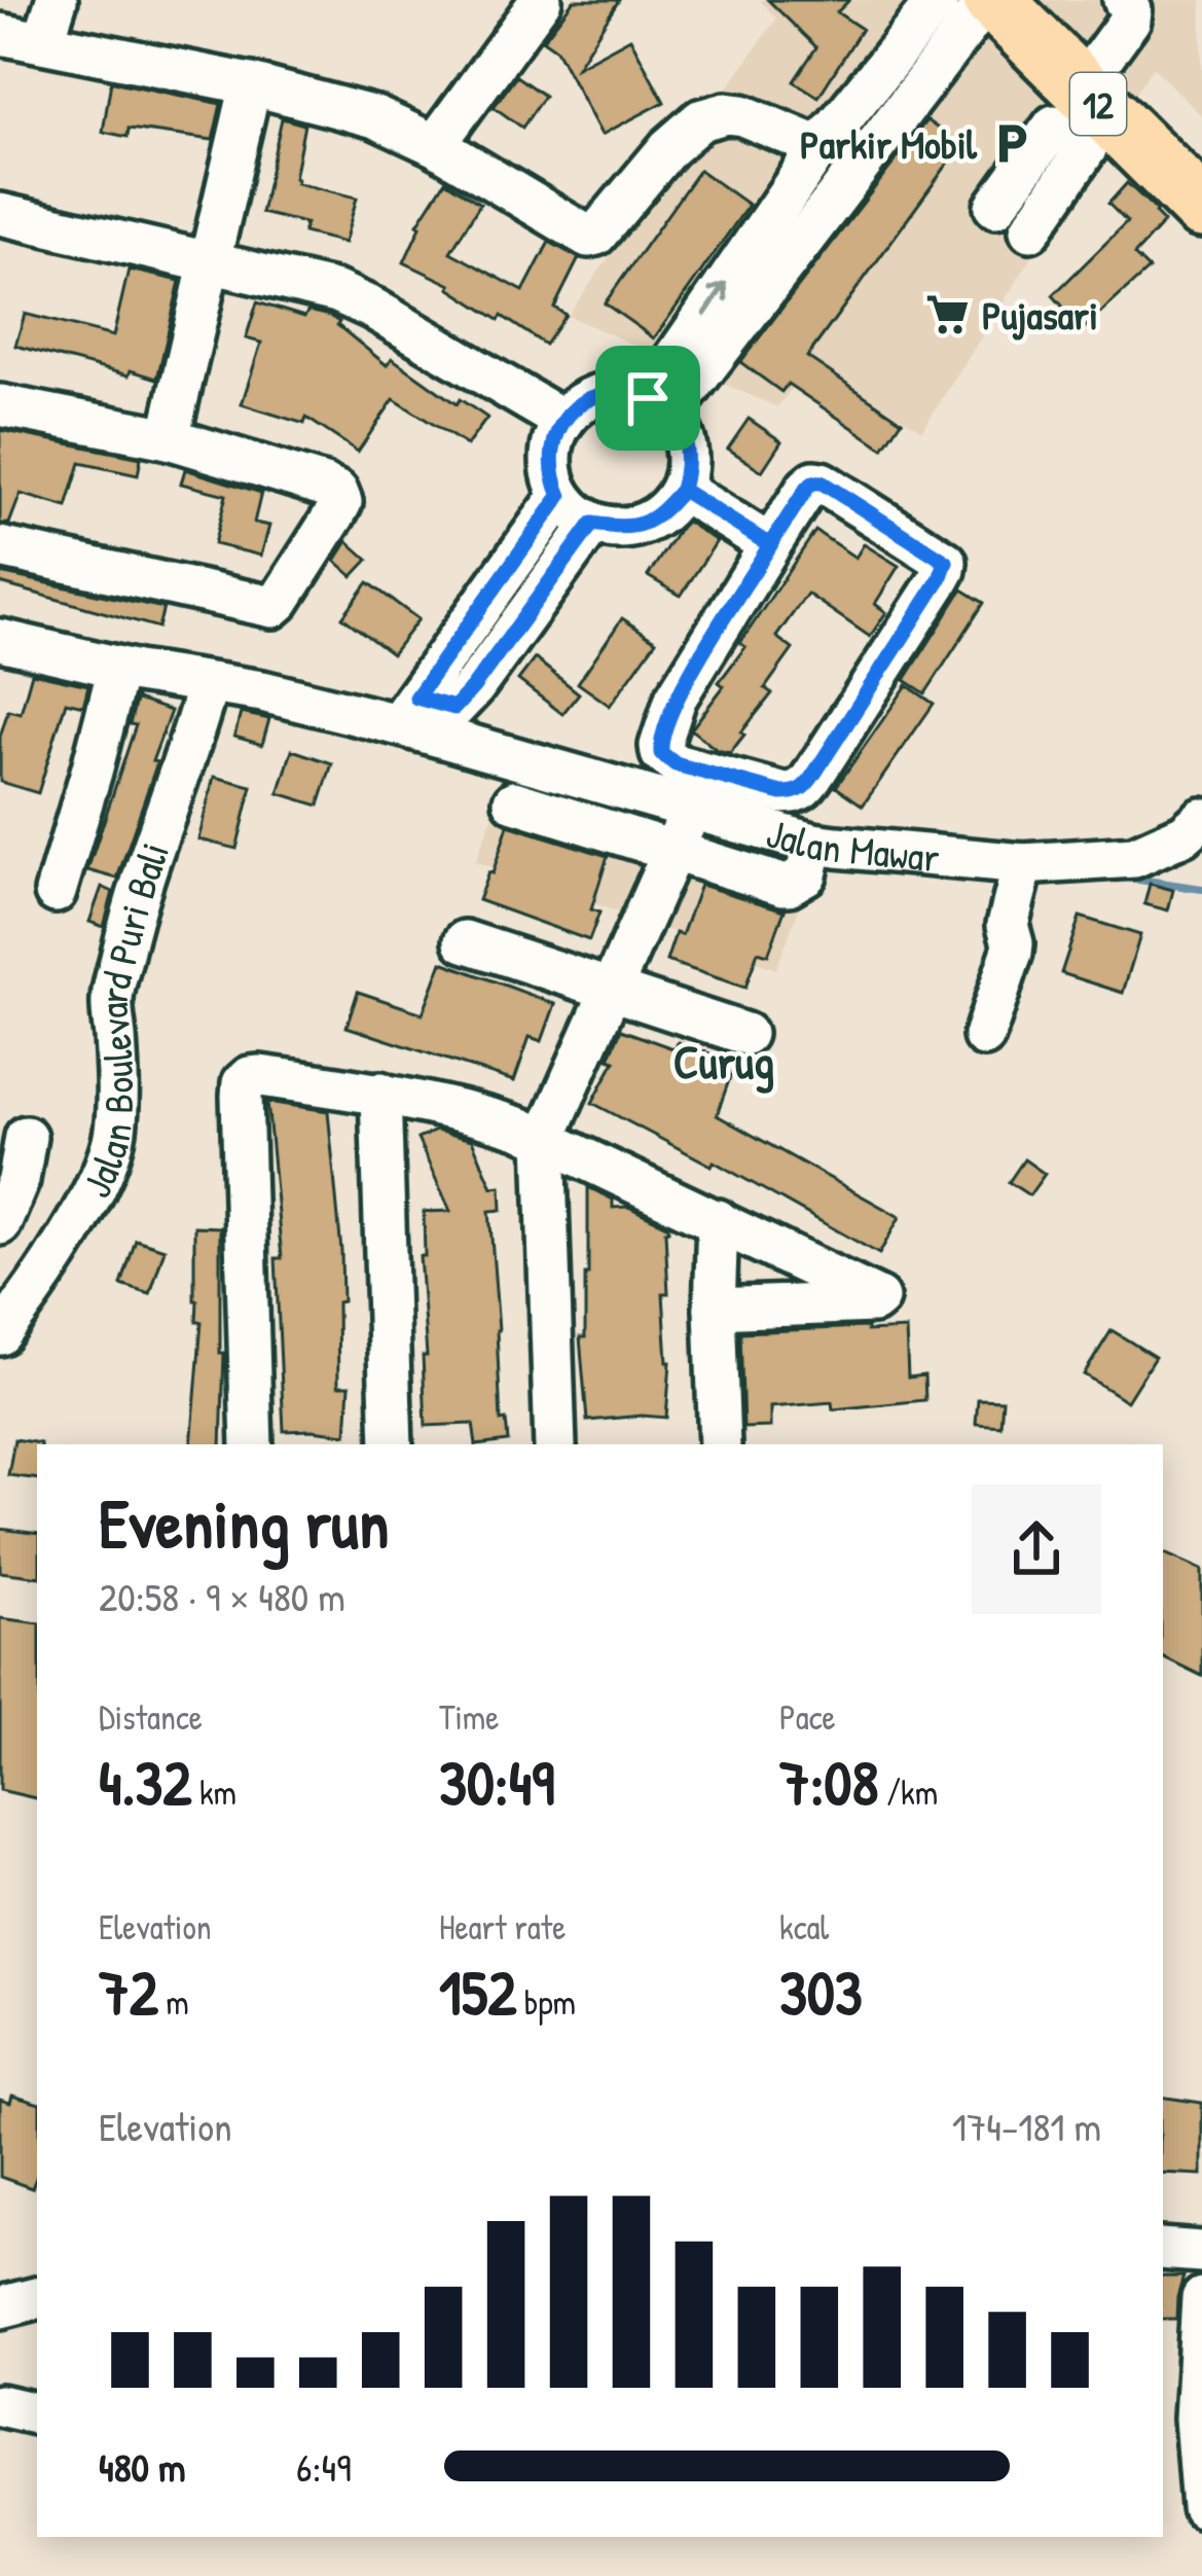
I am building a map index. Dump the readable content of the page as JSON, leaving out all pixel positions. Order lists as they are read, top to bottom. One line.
{"streets":{"highway":["12"],"street":["Jalan Mawar","Jalan Boulevard Puri Bali"]},"crossings":[["Jalan Mawar","Jalan Boulevard Puri Bali"]],"districts":["Curug"],"places":{"parking":["Parkir Mobil"],"supermarket":["Pujasari"]},"page":{"heading":["Evening run","20:58 · 9 × 480 m"],"stats":[["Distance","4.32 km"],["Time","30:49"],["Pace","7:08 /km"],["Elevation","72 m"],["Heart rate","152 bpm"],["kcal","303"]],"chart":["Elevation","174–181 m"],"list":[{"name":"480 m","note":"6:49"}]}}
